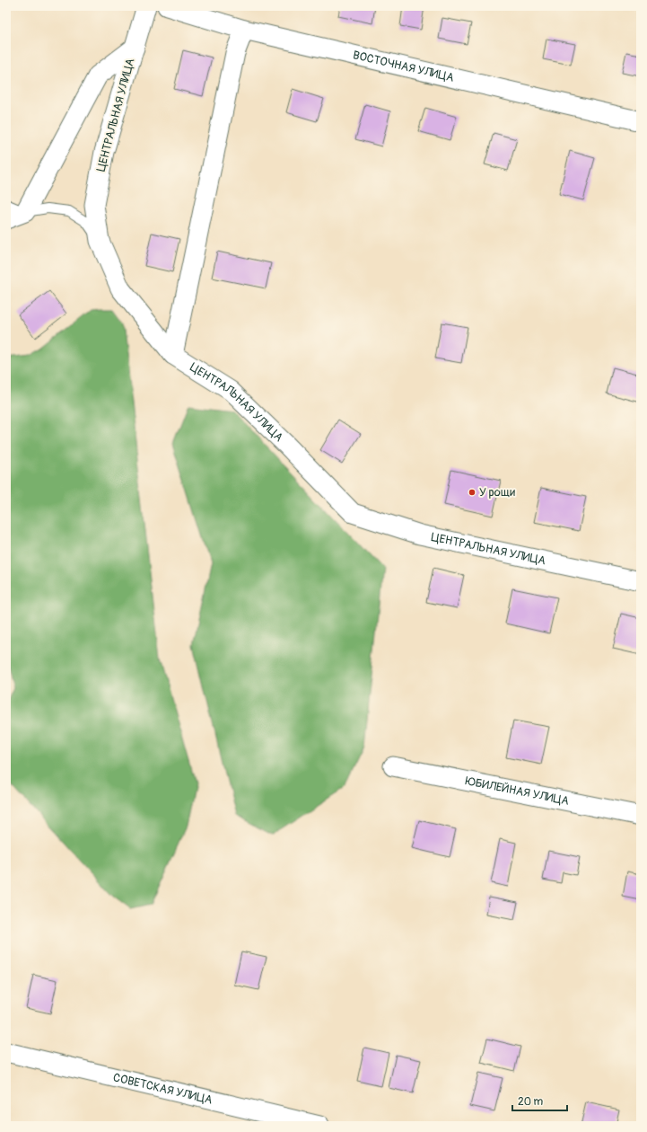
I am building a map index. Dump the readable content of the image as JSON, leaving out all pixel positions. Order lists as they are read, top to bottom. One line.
{"streets":{"street":["ВОСТОЧНАЯ УЛИЦА","ЦЕНТРАЛЬНАЯ УЛИЦА","ЮБИЛЕЙНАЯ УЛИЦА","СОВЕТСКАЯ УЛИЦА"]},"places":["У рощи"],"scale_bar":"20 m"}
